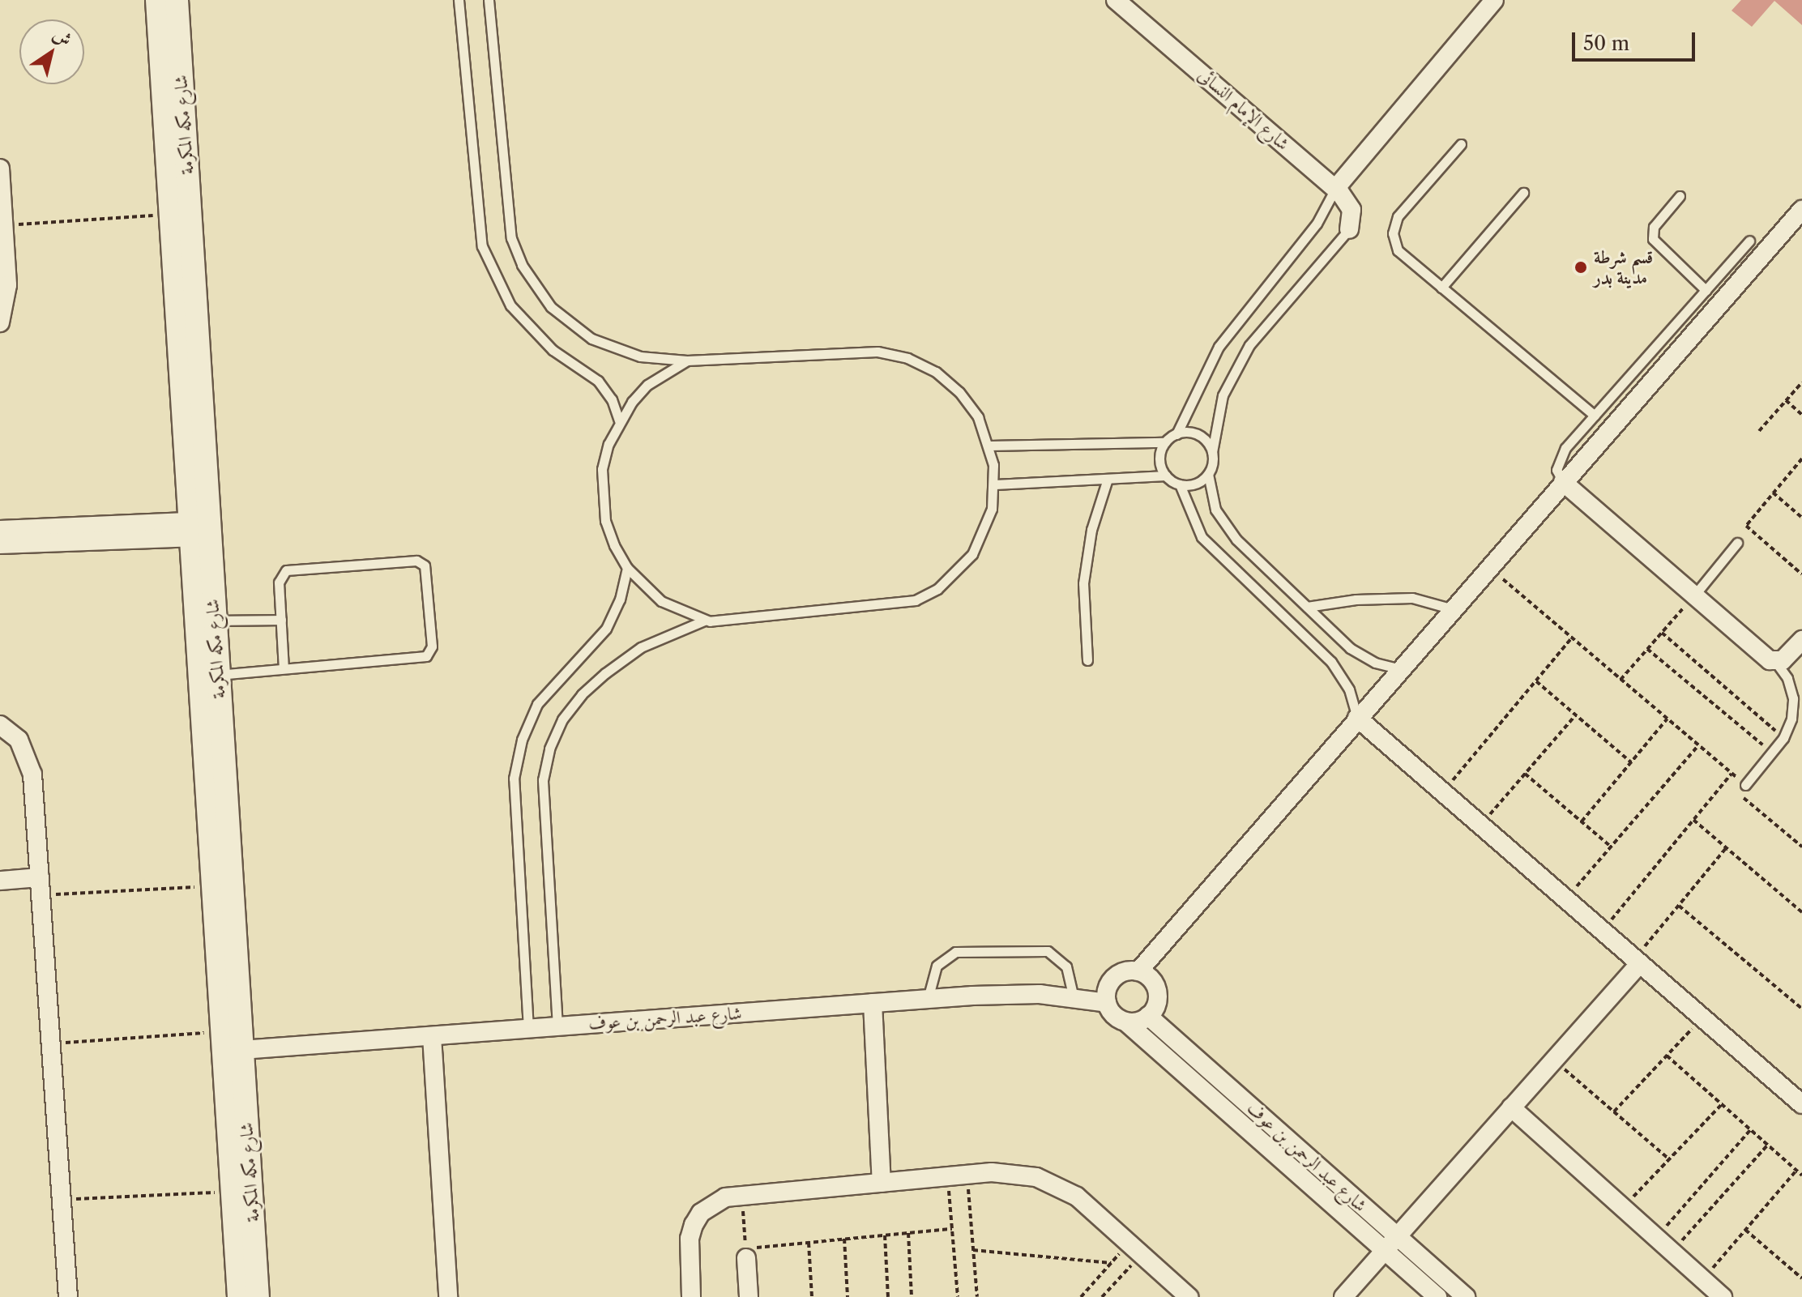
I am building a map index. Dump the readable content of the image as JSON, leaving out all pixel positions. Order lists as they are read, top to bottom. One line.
{"streets":{"street":["شارع الإمام النسائى","شارع مكه المكرمة","شارع عبد الرحمن بن عوف"]},"crossings":[["شارع مكه المكرمة","شارع عبد الرحمن بن عوف"]],"places":["قسم شرطة مدينة بدر"],"scale_bar":"50 m","north":"top right"}
